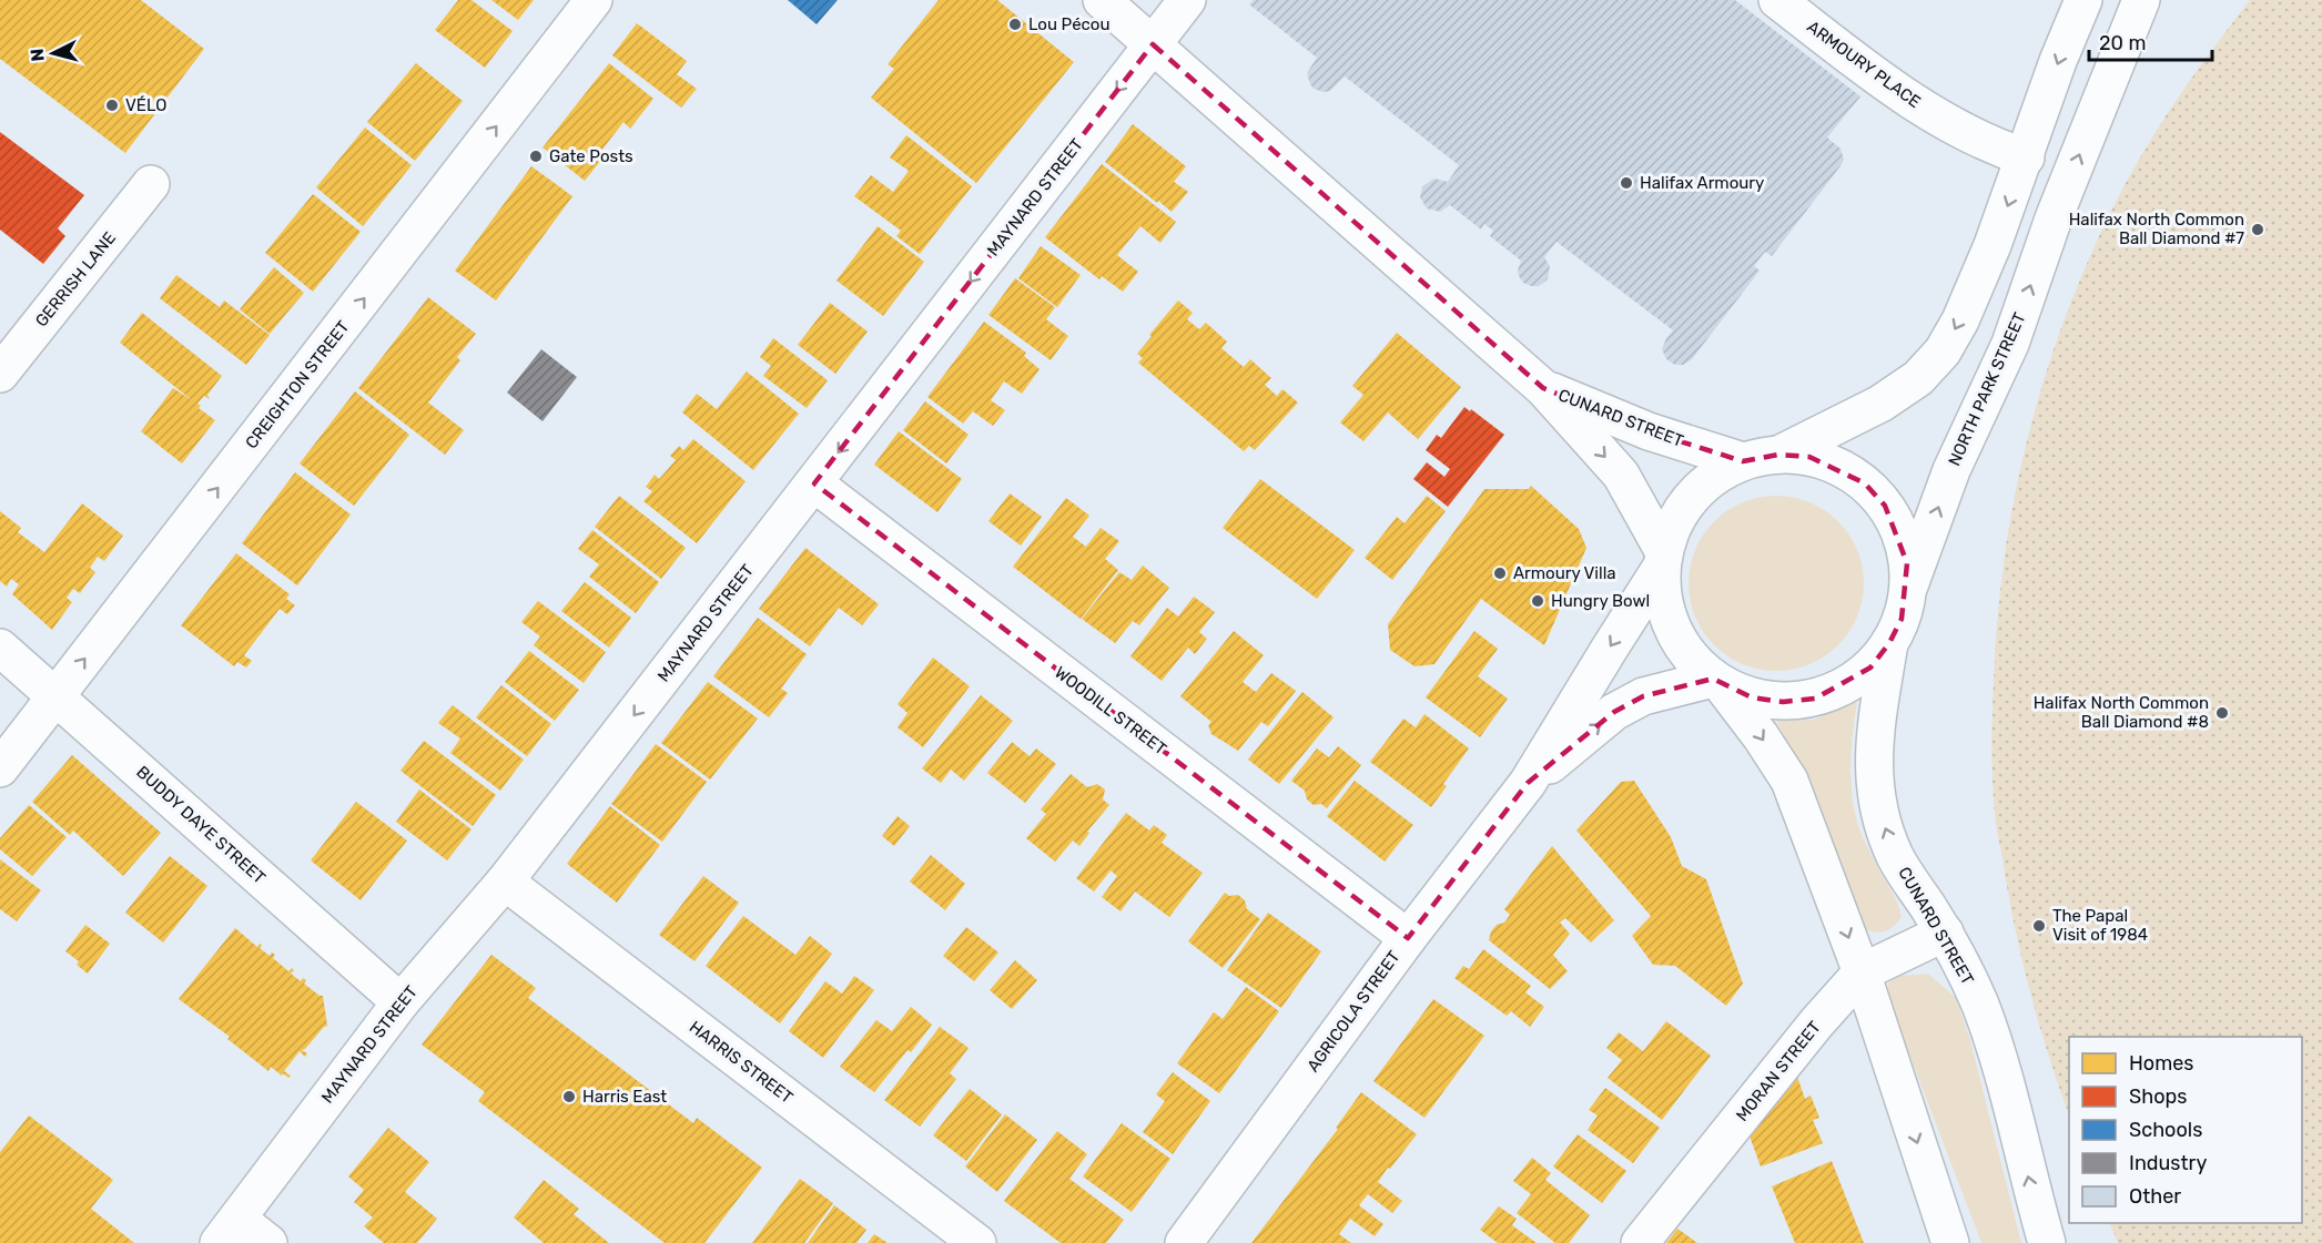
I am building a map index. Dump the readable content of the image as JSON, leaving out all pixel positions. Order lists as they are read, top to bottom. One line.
{"streets":{"street":["ARMOURY PLACE","MAYNARD STREET","GERRISH LANE","CREIGHTON STREET","NORTH PARK STREET","CUNARD STREET","WOODILL STREET","BUDDY DAYE STREET","AGRICOLA STREET","HARRIS STREET","MORAN STREET"]},"crossings":[["MAYNARD STREET","WOODILL STREET"],["MAYNARD STREET","BUDDY DAYE STREET"],["MAYNARD STREET","HARRIS STREET"],["CREIGHTON STREET","BUDDY DAYE STREET"],["CUNARD STREET","AGRICOLA STREET"],["CUNARD STREET","MORAN STREET"],["WOODILL STREET","AGRICOLA STREET"]],"one_way":["MAYNARD STREET","CREIGHTON STREET"],"places":["Lou Pécou","VÉLO","Gate Posts","Halifax Armoury","Halifax North Common Ball Diamond #7","Armoury Villa","Hungry Bowl","Halifax North Common Ball Diamond #8","The Papal Visit of 1984","Harris East"],"legend":["Homes","Shops","Schools","Industry","Other"],"scale_bar":"20 m","north":"left"}
